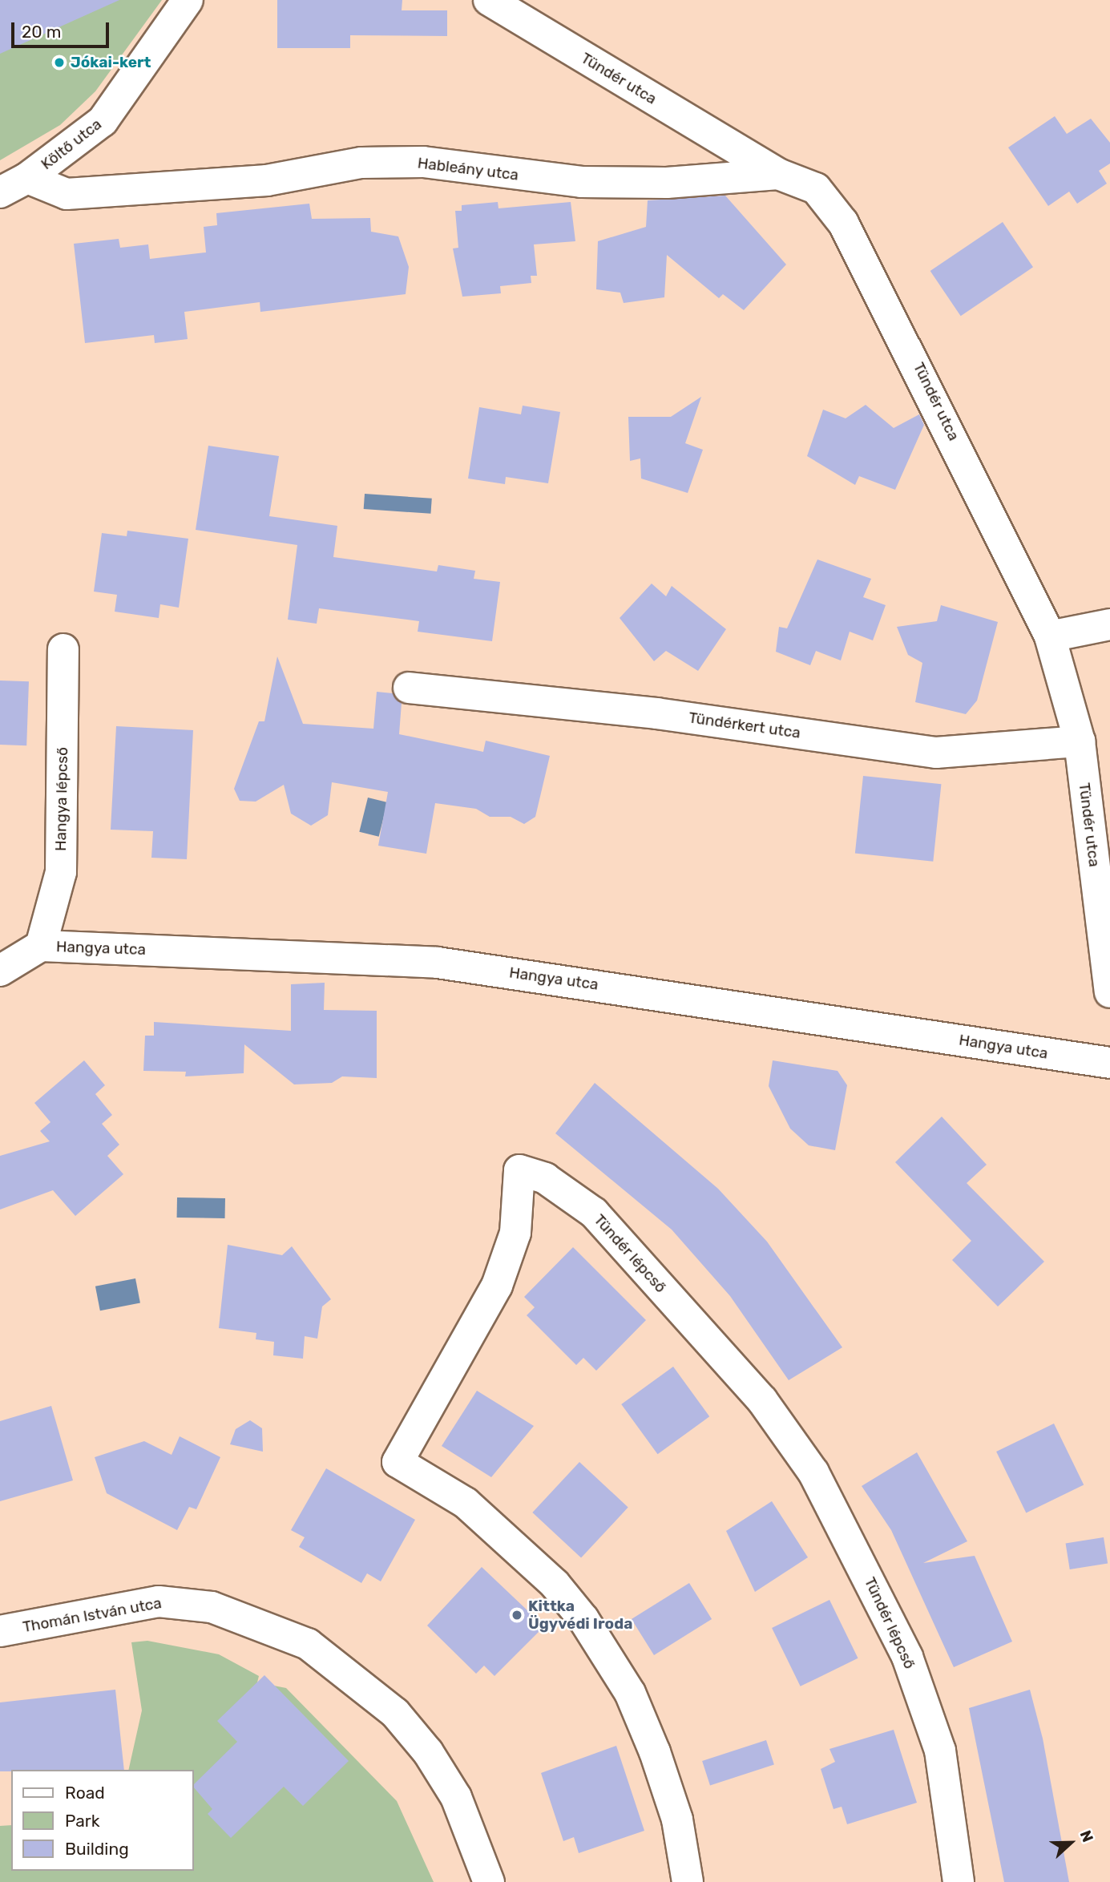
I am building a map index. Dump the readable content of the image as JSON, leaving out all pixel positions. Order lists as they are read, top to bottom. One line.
{"streets":{"street":["Tündér utca","Költő utca","Hableány utca","Tündérkert utca","Hangya lépcső","Hangya utca","Tündér lépcső","Thomán István utca"]},"crossings":[["Tündér utca","Hableány utca"],["Tündér utca","Tündérkert utca"],["Költő utca","Hableány utca"],["Hangya lépcső","Hangya utca"]],"places":["Jókai-kert","Kittka Ügyvédi Iroda"],"legend":["Road","Park","Building"],"scale_bar":"20 m","north":"right"}
